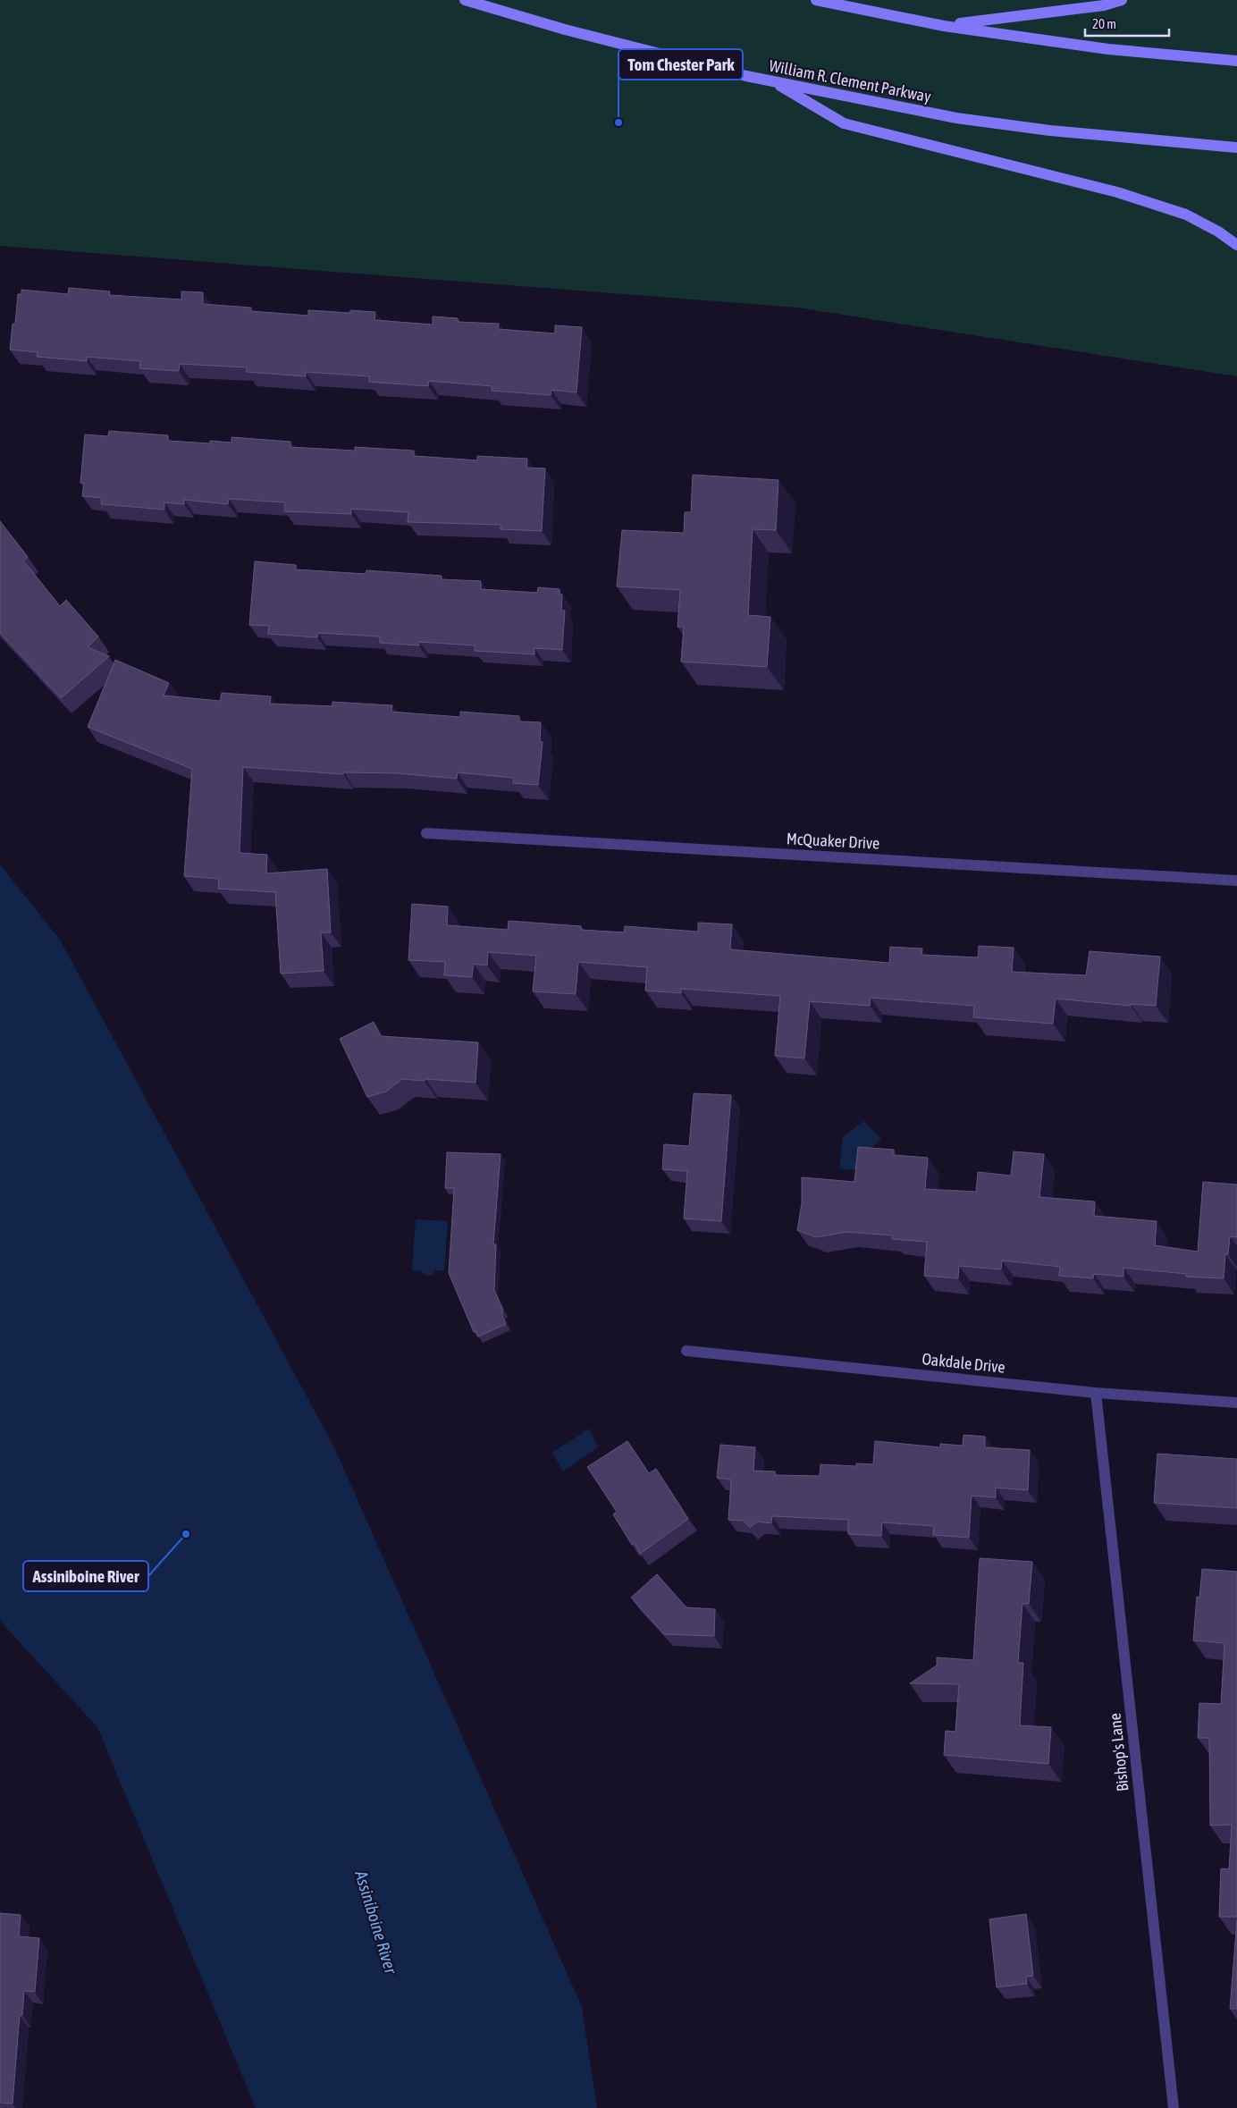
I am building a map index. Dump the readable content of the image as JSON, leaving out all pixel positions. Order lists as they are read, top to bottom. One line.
{"streets":{"main road":["William R. Clement Parkway"],"street":["McQuaker Drive","Oakdale Drive","Bishop's Lane"]},"crossings":[["Oakdale Drive","Bishop's Lane"]],"water":["Assiniboine River"],"places":["Tom Chester Park","Assiniboine River"],"scale_bar":"20 m"}
